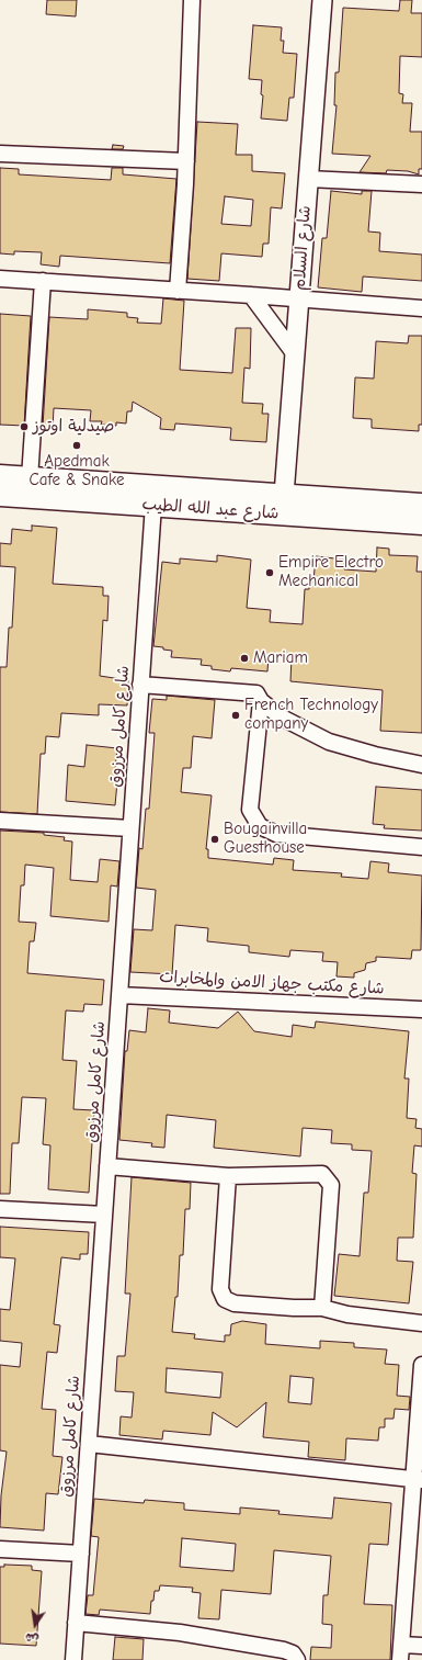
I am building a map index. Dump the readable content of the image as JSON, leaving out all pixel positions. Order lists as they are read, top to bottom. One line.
{"streets":{"main road":["شارع عبد الله الطيب"],"street":["شارع السلام","شارع كامل مرزوق","شارع مكتب جهاز الامن والمخابرات"]},"crossings":[["شارع السلام","شارع عبد الله الطيب"],["شارع عبد الله الطيب","شارع كامل مرزوق"],["شارع كامل مرزوق","شارع مكتب جهاز الامن والمخابرات"]],"places":["صيدلية اوتوز","Apedmak Cafe & Snake","Empire Electro Mechanical","Mariam","French Technology company","Bougainvilla Guesthouse"],"north":"bottom"}
